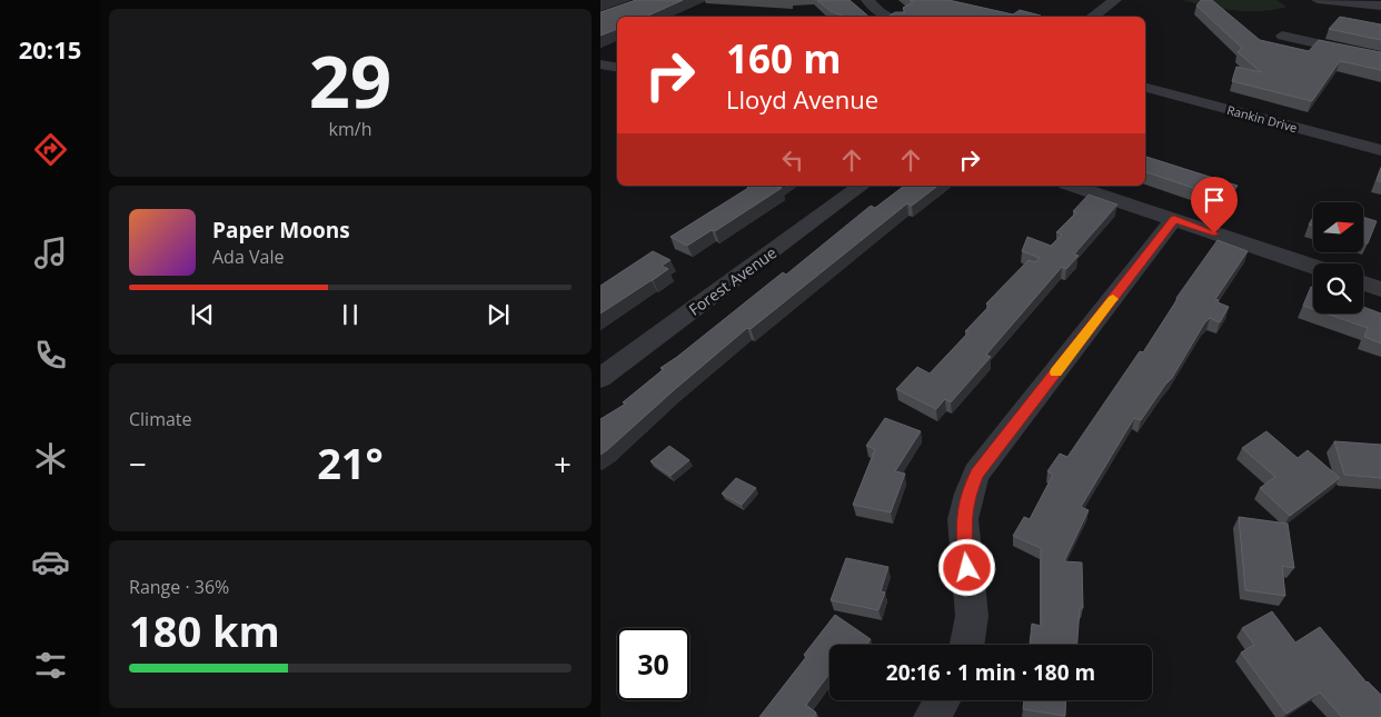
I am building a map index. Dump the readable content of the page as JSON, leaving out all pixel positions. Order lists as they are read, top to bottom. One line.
{"streets":{"street":["Rankin Drive","Forest Avenue"]},"north":"right","page":{"tabs":"20:15","tile":[["29","km/h"],"Climate",["Range · 36%","180 km"]],"turn":["160 m","Lloyd Avenue"],"song":["Paper Moons","Ada Vale"],"heat":["−","21°","+"],"limit":"30","trip":"20:16 · 1 min · 180 m"}}
